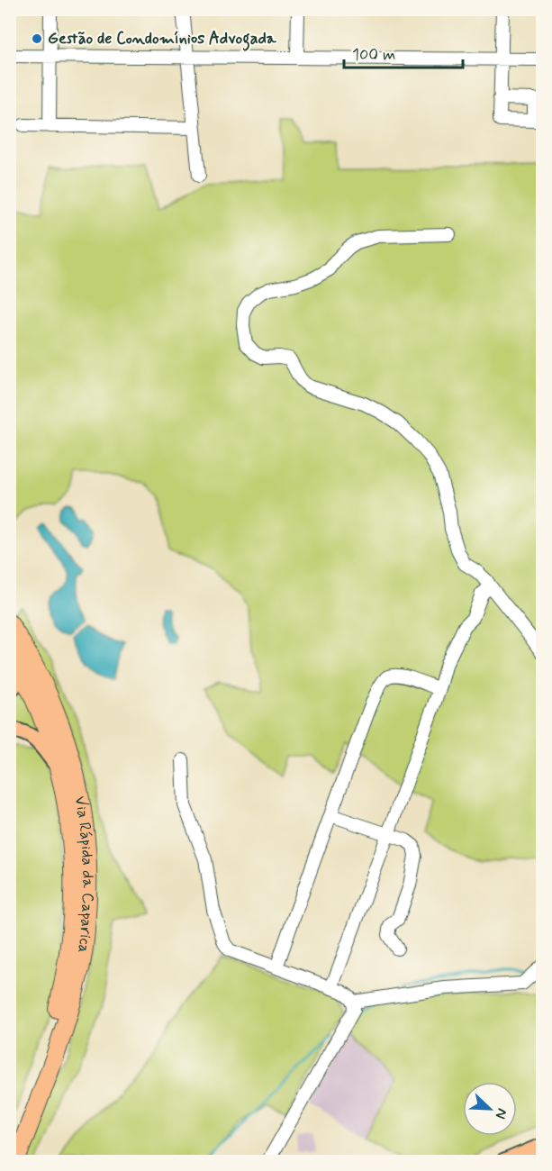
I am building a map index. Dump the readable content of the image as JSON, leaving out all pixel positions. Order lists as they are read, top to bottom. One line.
{"streets":{"highway":["Via Rápida da Caparica"]},"places":["Gestão de Condomínios Advogada"],"scale_bar":"100 m","north":"bottom right"}
